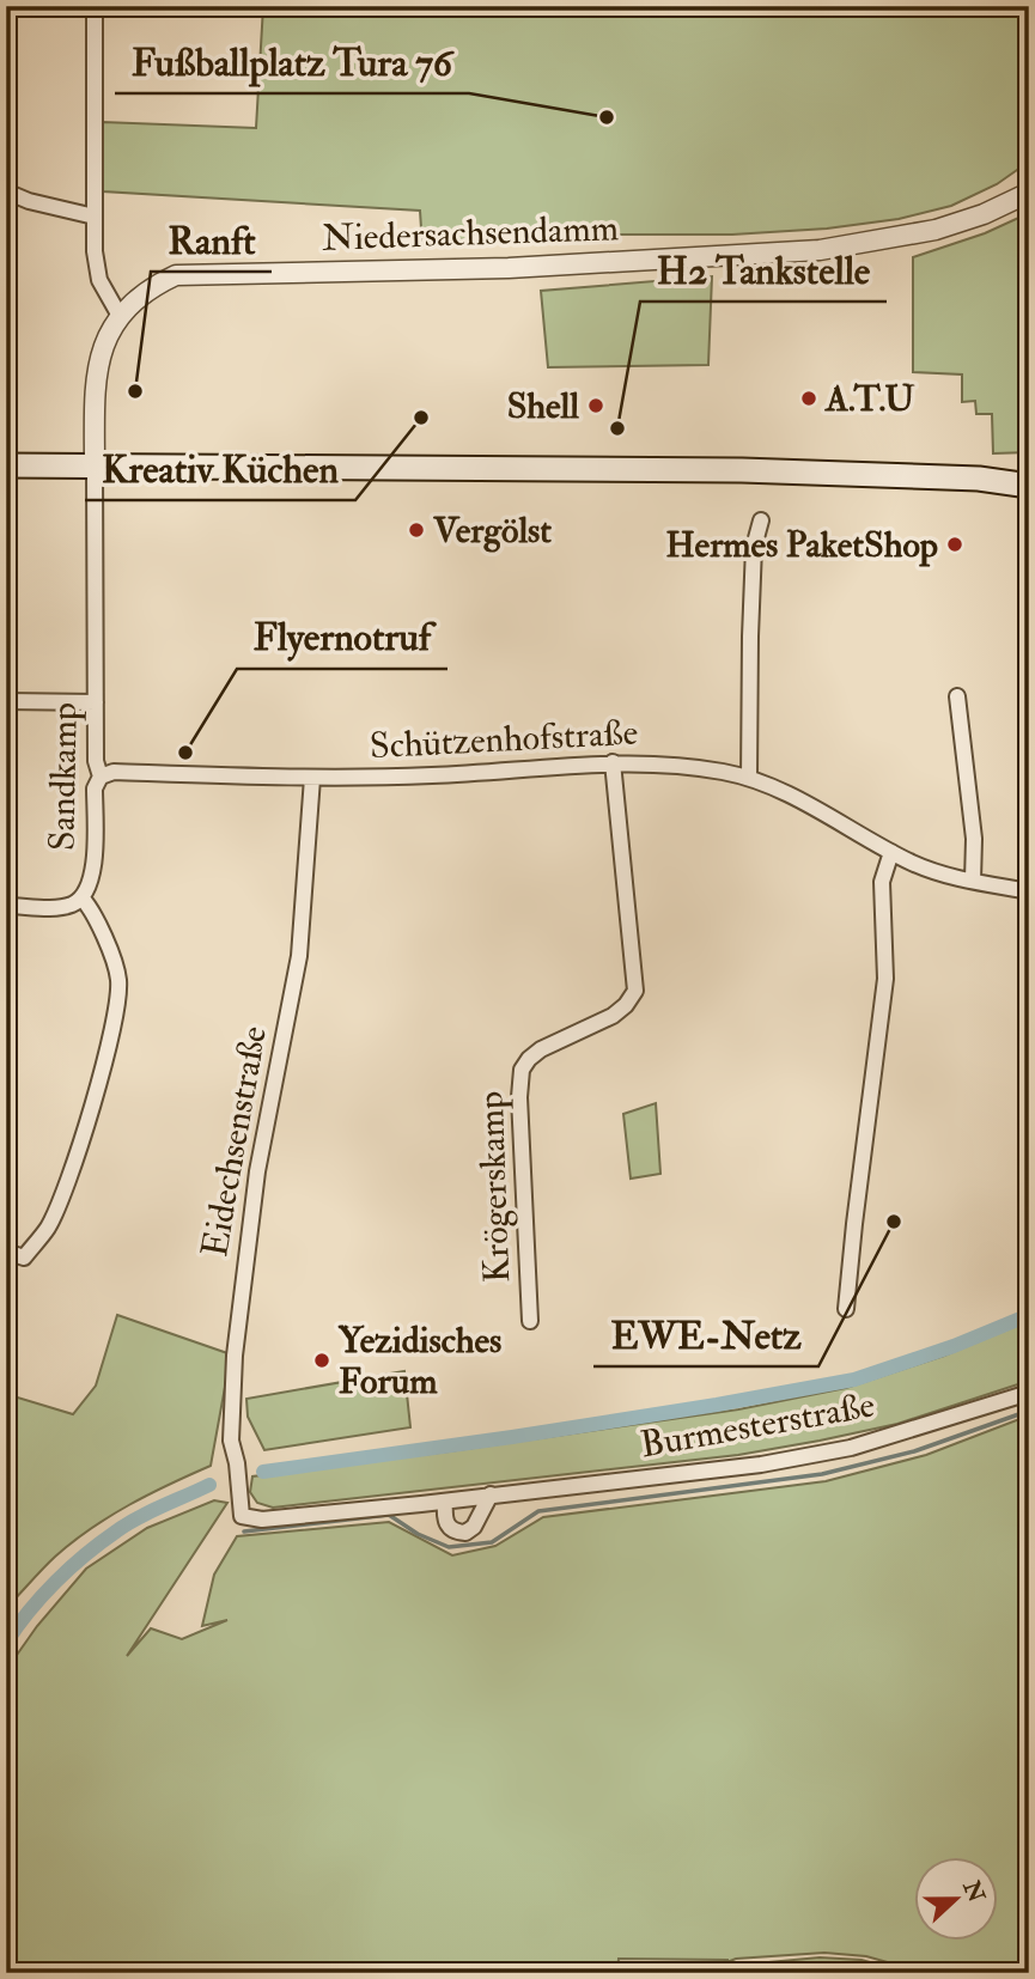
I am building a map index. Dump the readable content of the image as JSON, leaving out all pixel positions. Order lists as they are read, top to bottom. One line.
{"streets":{"street":["Niedersachsendamm","Schützenhofstraße","Sandkamp","Eidechsenstraße","Krögerskamp","Burmesterstraße"]},"crossings":[["Schützenhofstraße","Sandkamp"],["Schützenhofstraße","Eidechsenstraße"],["Schützenhofstraße","Krögerskamp"],["Eidechsenstraße","Burmesterstraße"]],"places":["Fußballplatz Tura 76","Ranft","A.T.U","Shell","Kreativ Küchen","H2 Tankstelle","Vergölst","Hermes PaketShop","Flyernotruf","EWE-Netz","Yezidisches Forum"],"north":"right"}
